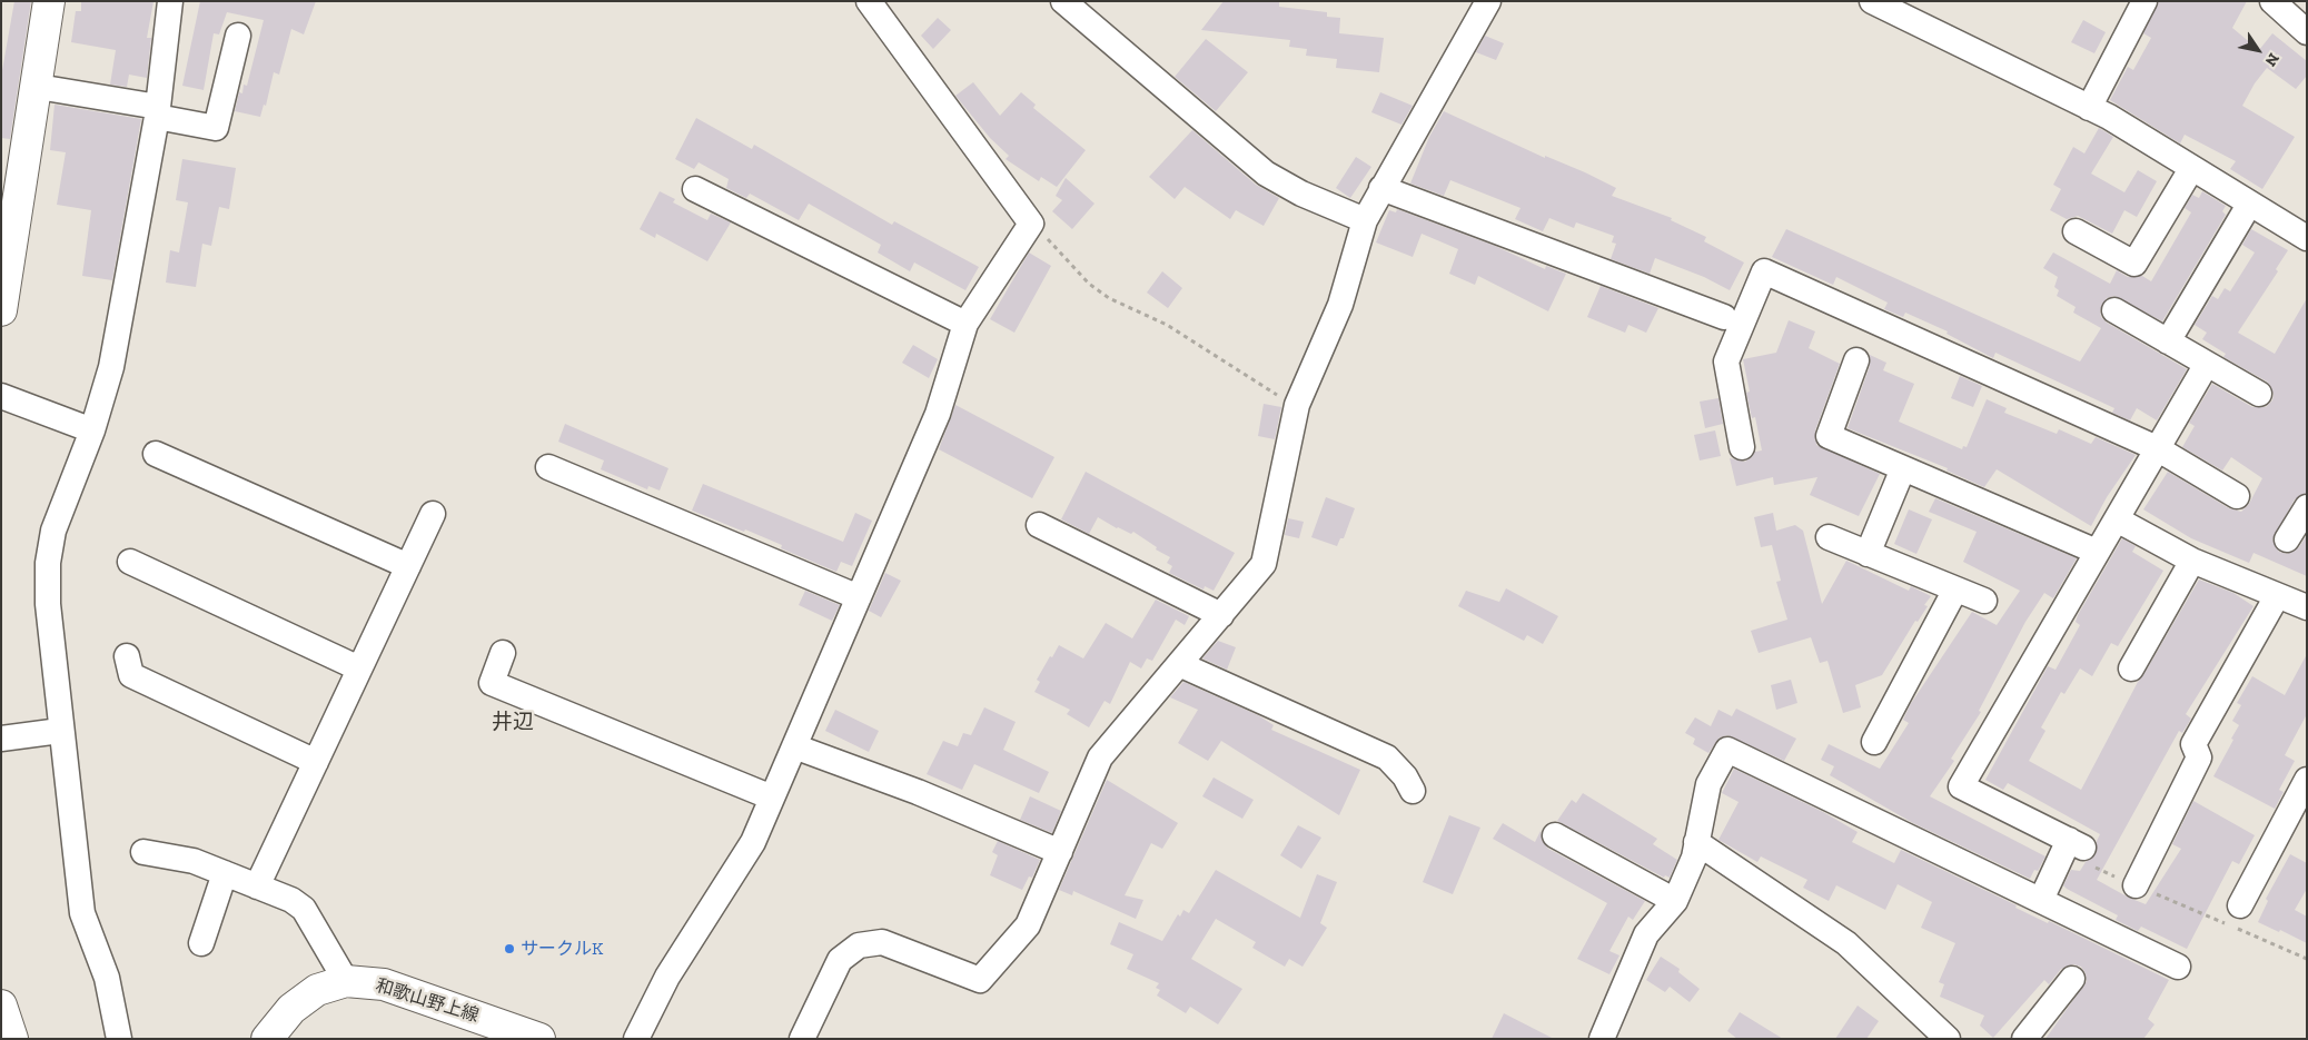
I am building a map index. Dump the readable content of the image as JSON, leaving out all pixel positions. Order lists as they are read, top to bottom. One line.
{"streets":{"street":["和歌山野上線"]},"districts":["井辺"],"places":["サークルK"],"north":"bottom right"}
